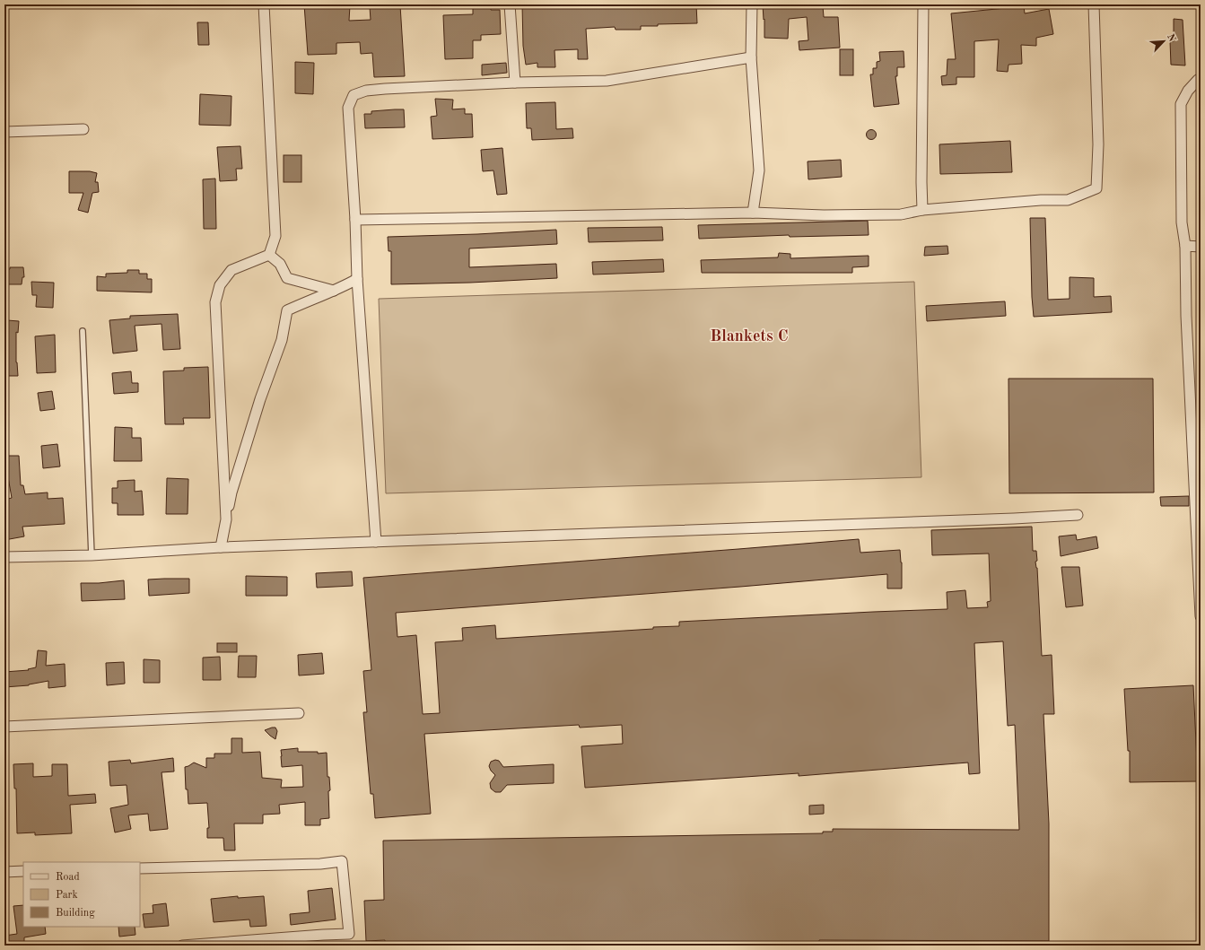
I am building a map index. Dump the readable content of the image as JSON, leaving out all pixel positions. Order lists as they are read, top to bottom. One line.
{"districts":["Blankets C"],"legend":["Road","Park","Building"],"north":"top right"}
